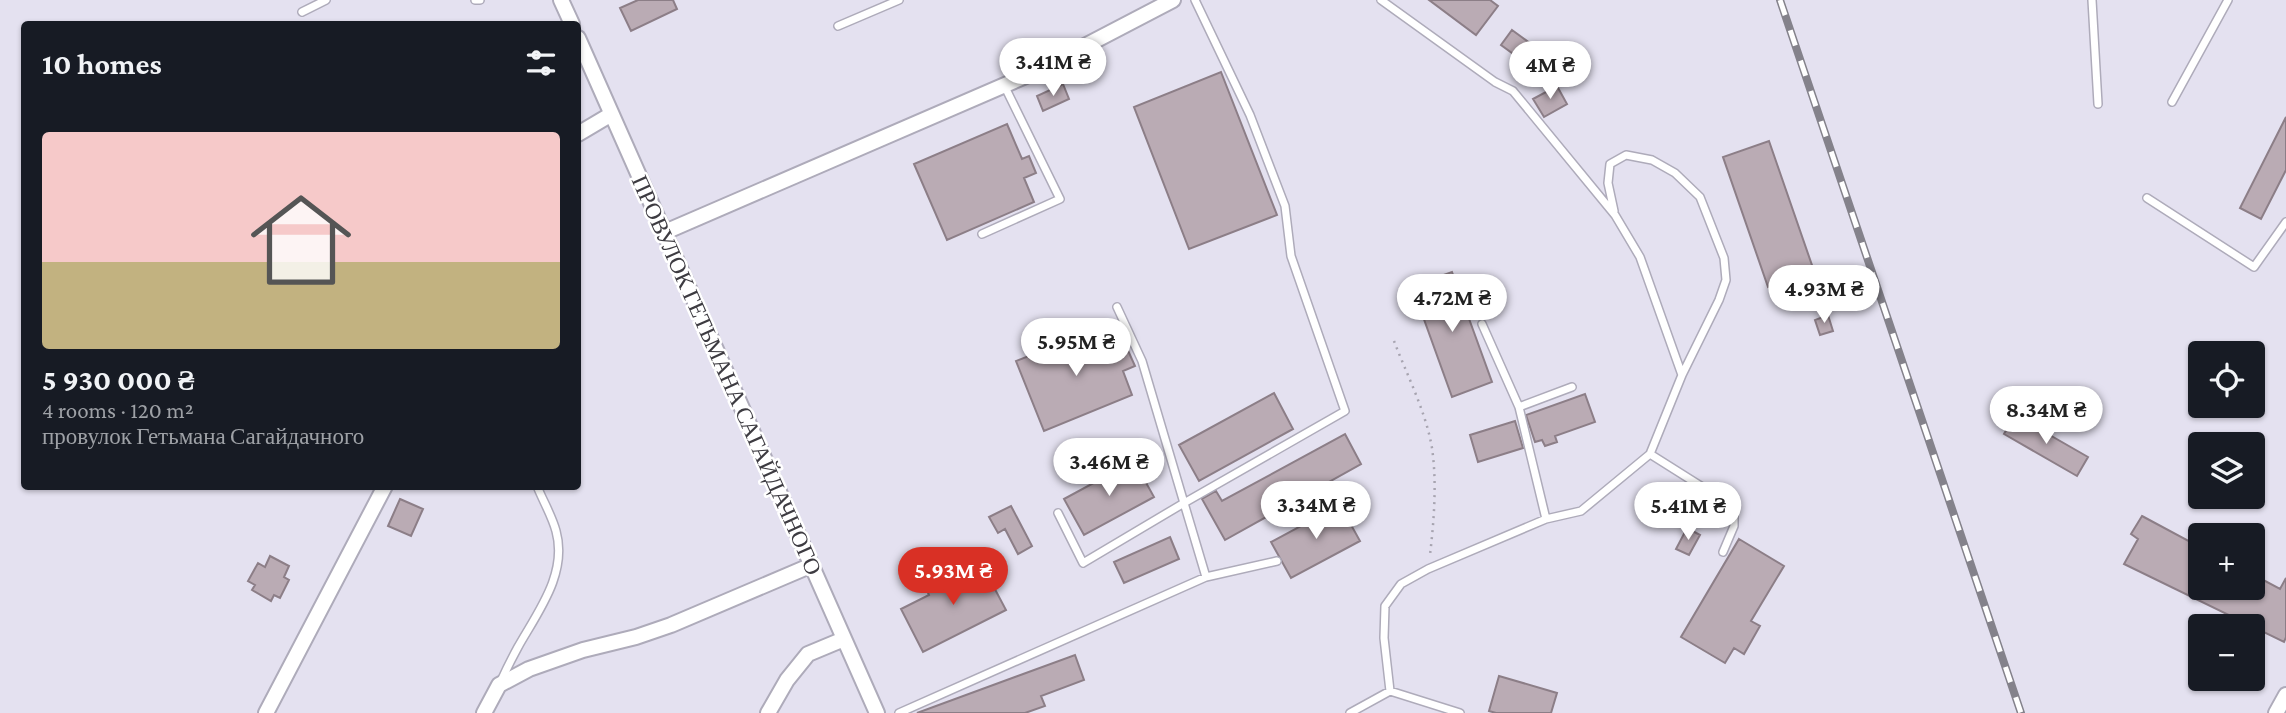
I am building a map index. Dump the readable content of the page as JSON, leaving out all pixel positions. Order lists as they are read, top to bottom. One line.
{"streets":{"street":["ПРОВУЛОК ГЕТЬМАНА САГАЙДАЧНОГО"]},"page":{"heading":"10 homes","price":["3.41M ₴","4M ₴","4.93M ₴","4.72M ₴","5.95M ₴","8.34M ₴","3.46M ₴","3.34M ₴","5.41M ₴","5.93M ₴"],"list":[{"name":"5 930 000 ₴","note":"4 rooms · 120 m² · провулок Гетьмана Сагайдачного"}],"map_buttons":["+","−"]}}
